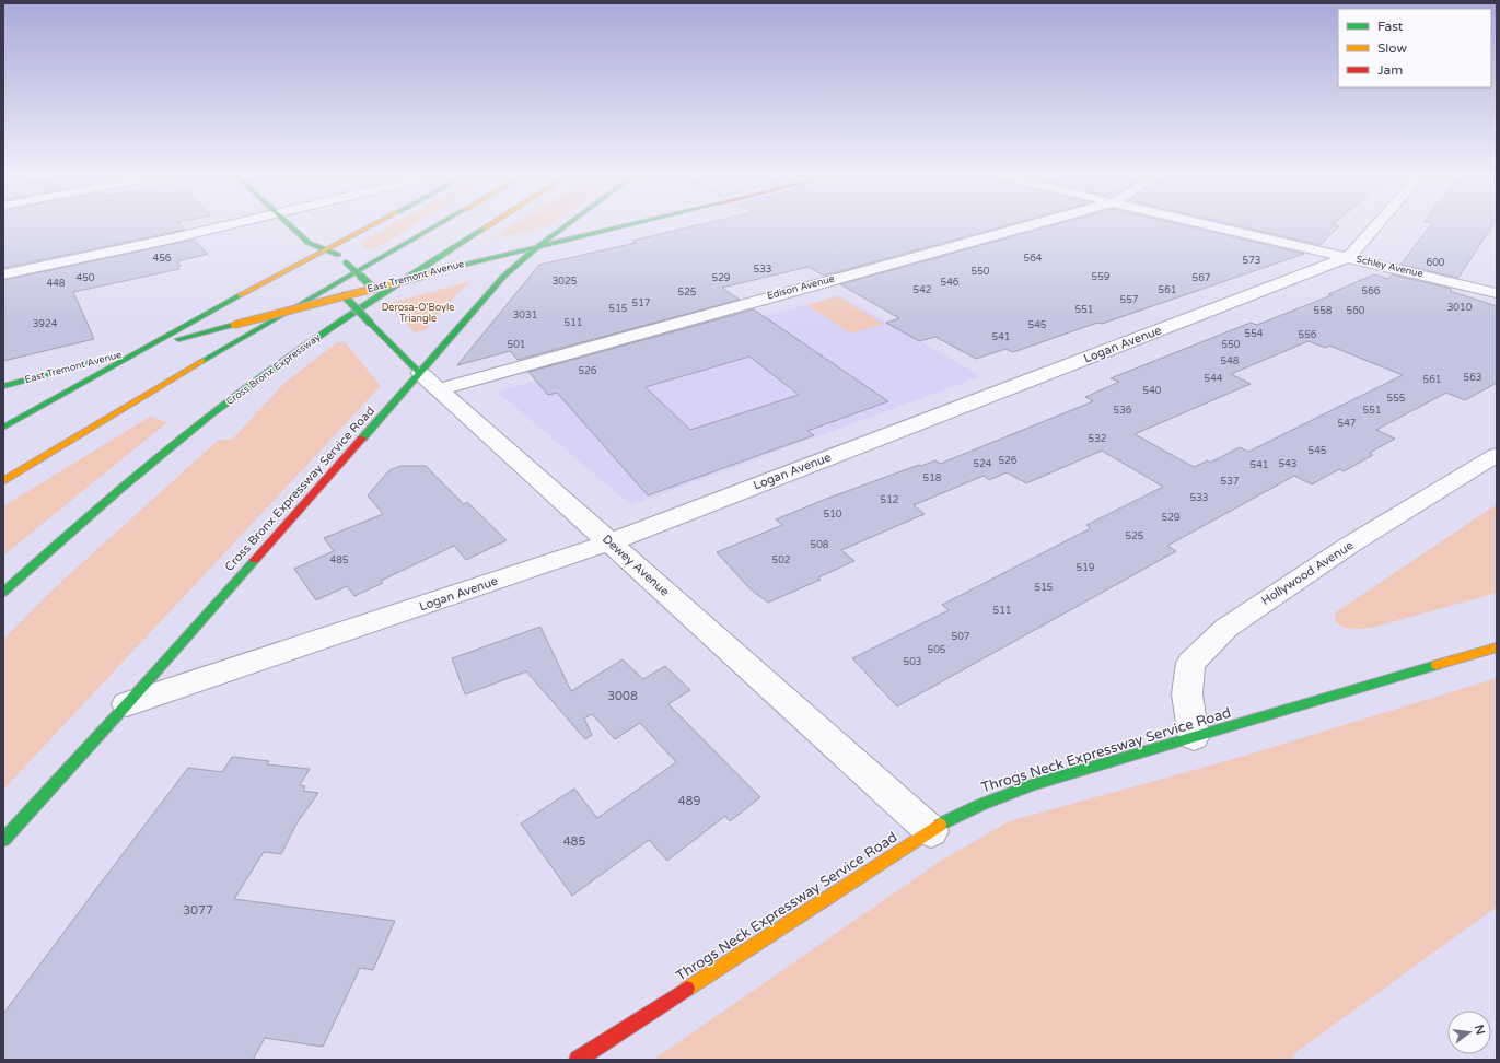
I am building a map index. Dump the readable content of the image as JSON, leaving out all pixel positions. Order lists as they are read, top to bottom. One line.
{"streets":{"main road":["East Tremont Avenue","Cross Bronx Expressway","Cross Bronx Expressway Service Road","Dewey Avenue","Throgs Neck Expressway Service Road"],"street":["Schley Avenue","Edison Avenue","Logan Avenue","Hollywood Avenue"]},"crossings":[["Schley Avenue","Logan Avenue"],["East Tremont Avenue","Cross Bronx Expressway Service Road"],["East Tremont Avenue","Dewey Avenue"],["Edison Avenue","Cross Bronx Expressway Service Road"],["Edison Avenue","Dewey Avenue"],["Logan Avenue","Cross Bronx Expressway Service Road"],["Logan Avenue","Dewey Avenue"],["Cross Bronx Expressway Service Road","Dewey Avenue"],["Dewey Avenue","Throgs Neck Expressway Service Road"],["Hollywood Avenue","Throgs Neck Expressway Service Road"]],"parks":["Derosa-O'Boyle Triangle"],"house_numbers":["456","564","573","600","533","550","559","450","529","567","3025","546","448","542","561","566","525","557","517","3010","515","551","558","560","3031","511","3924","545","554","556","541","501","550","548","526","563","544","561","540","555","536","551","547","532","545","526","524","543","541","518","537","533","512","510","529","525","508","485","502","519","515","511","507","505","503","3008","489","485","3077"],"legend":["Fast","Slow","Jam"],"north":"right"}
